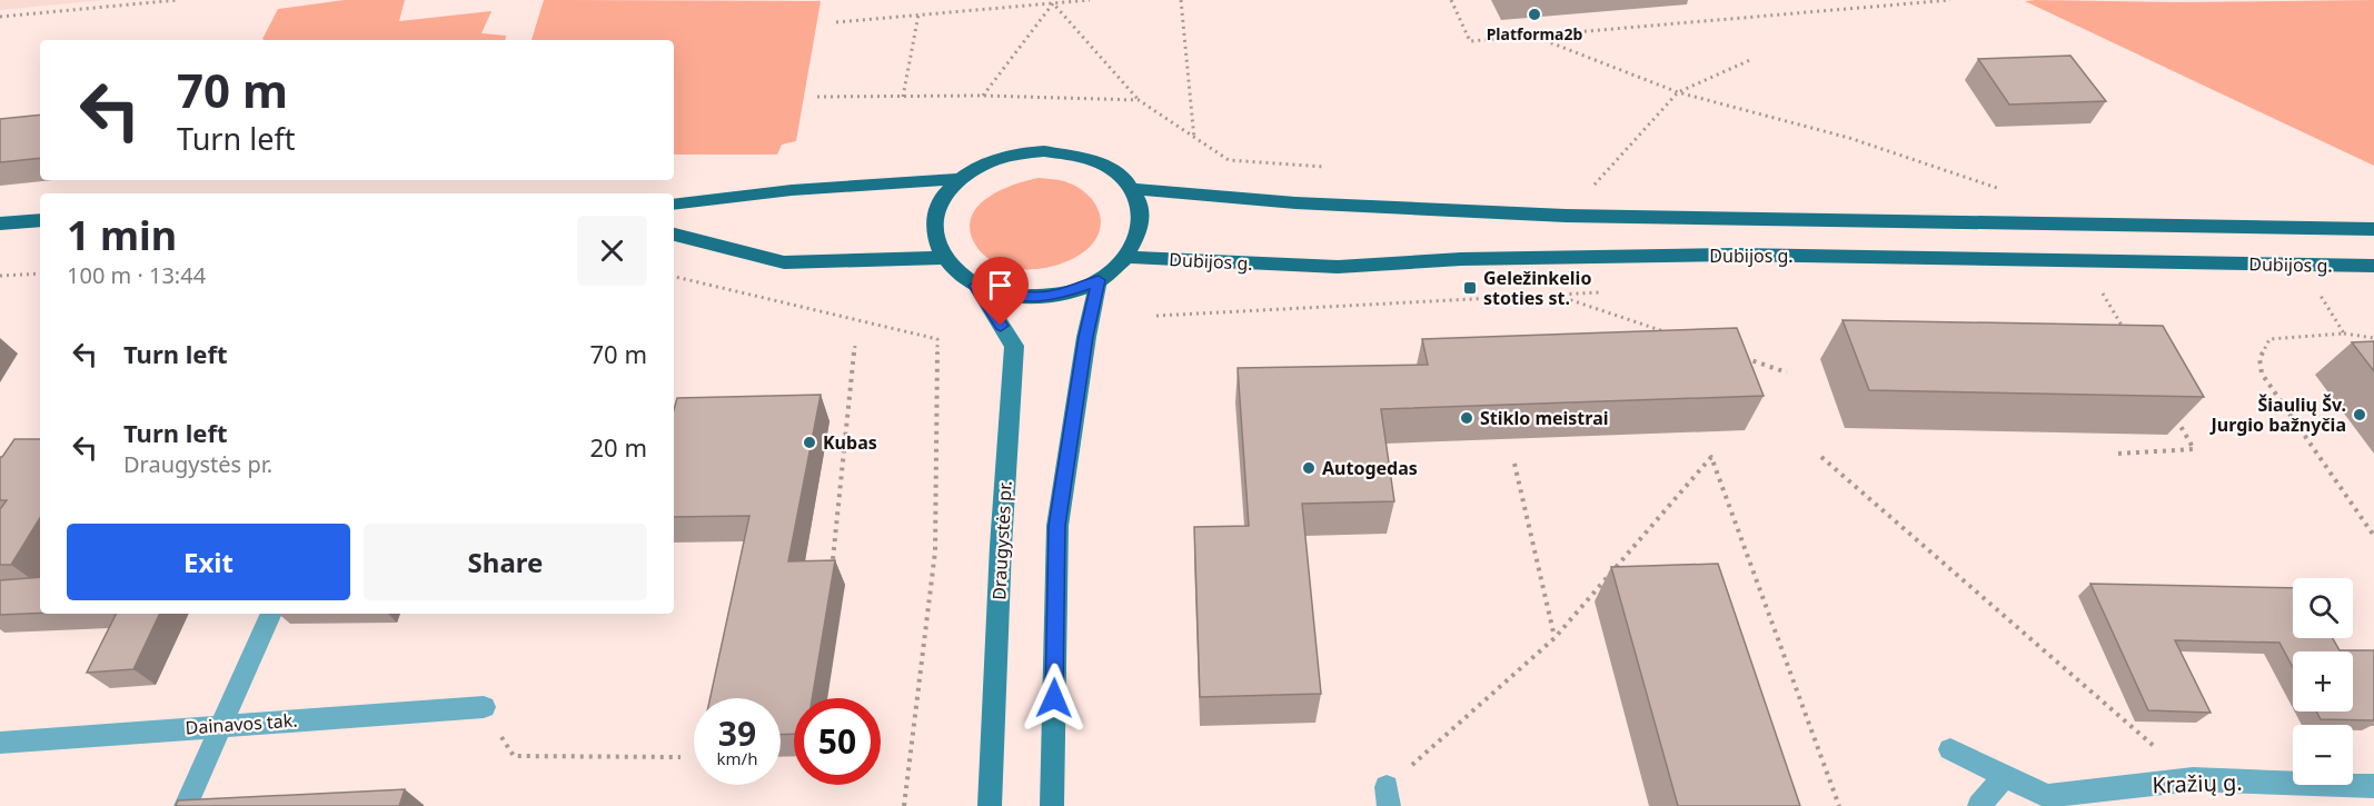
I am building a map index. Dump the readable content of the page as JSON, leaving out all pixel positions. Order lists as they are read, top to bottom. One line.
{"streets":{"main road":["Dubijos g.","Draugystės pr."],"street":["Dainavos tak.","Kražių g."]},"crossings":[["Dubijos g.","Draugystės pr."]],"places":{"other":["Platforma2b","Šiaulių Šv. Jurgio bažnyčia","Stiklo meistrai","Kubas","Autogedas"],"transit":["Geležinkelio stoties st."]},"page":{"turn":["70 m","Turn left"],"heading":["1 min","100 m · 13:44"],"list":[{"name":"Turn left","value":"70 m"},{"name":"Turn left","note":"Draugystės pr.","value":"20 m"}],"buttons":["Exit","Share"],"map_buttons":["+","−"],"speed":"39 km/h","limit":"50"}}
